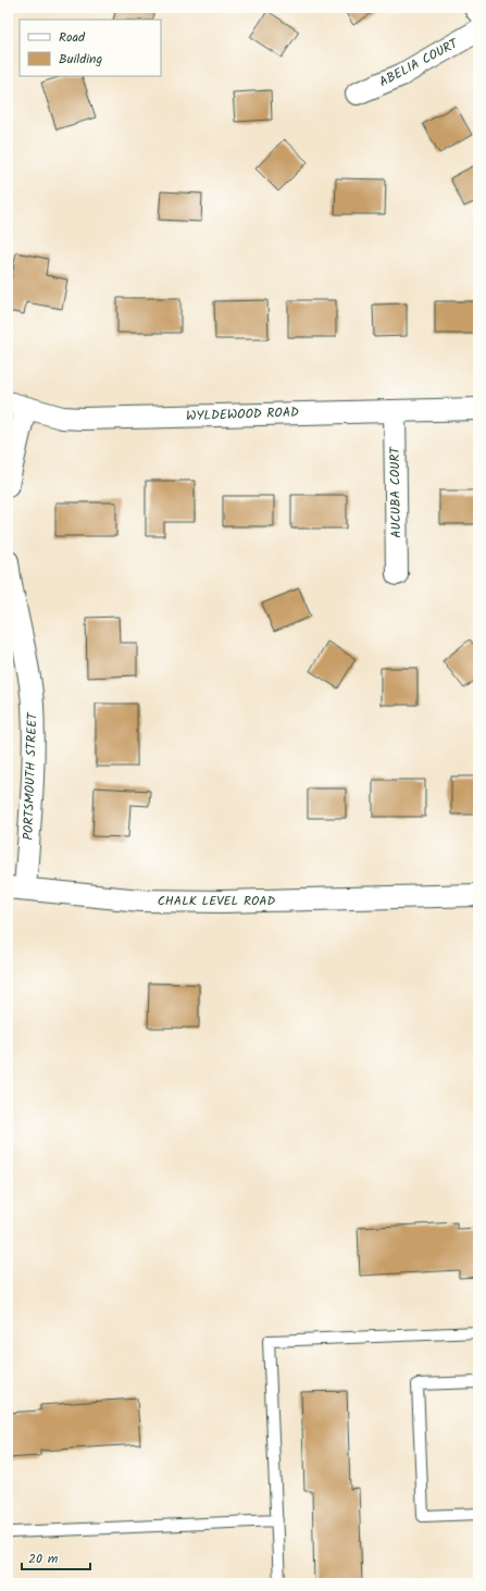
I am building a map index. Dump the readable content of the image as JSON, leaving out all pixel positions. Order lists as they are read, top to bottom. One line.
{"streets":{"street":["ABELIA COURT","WYLDEWOOD ROAD","AUCUBA COURT","PORTSMOUTH STREET","CHALK LEVEL ROAD"]},"crossings":[["WYLDEWOOD ROAD","AUCUBA COURT"],["PORTSMOUTH STREET","CHALK LEVEL ROAD"]],"legend":["Road","Building"],"scale_bar":"20 m"}
